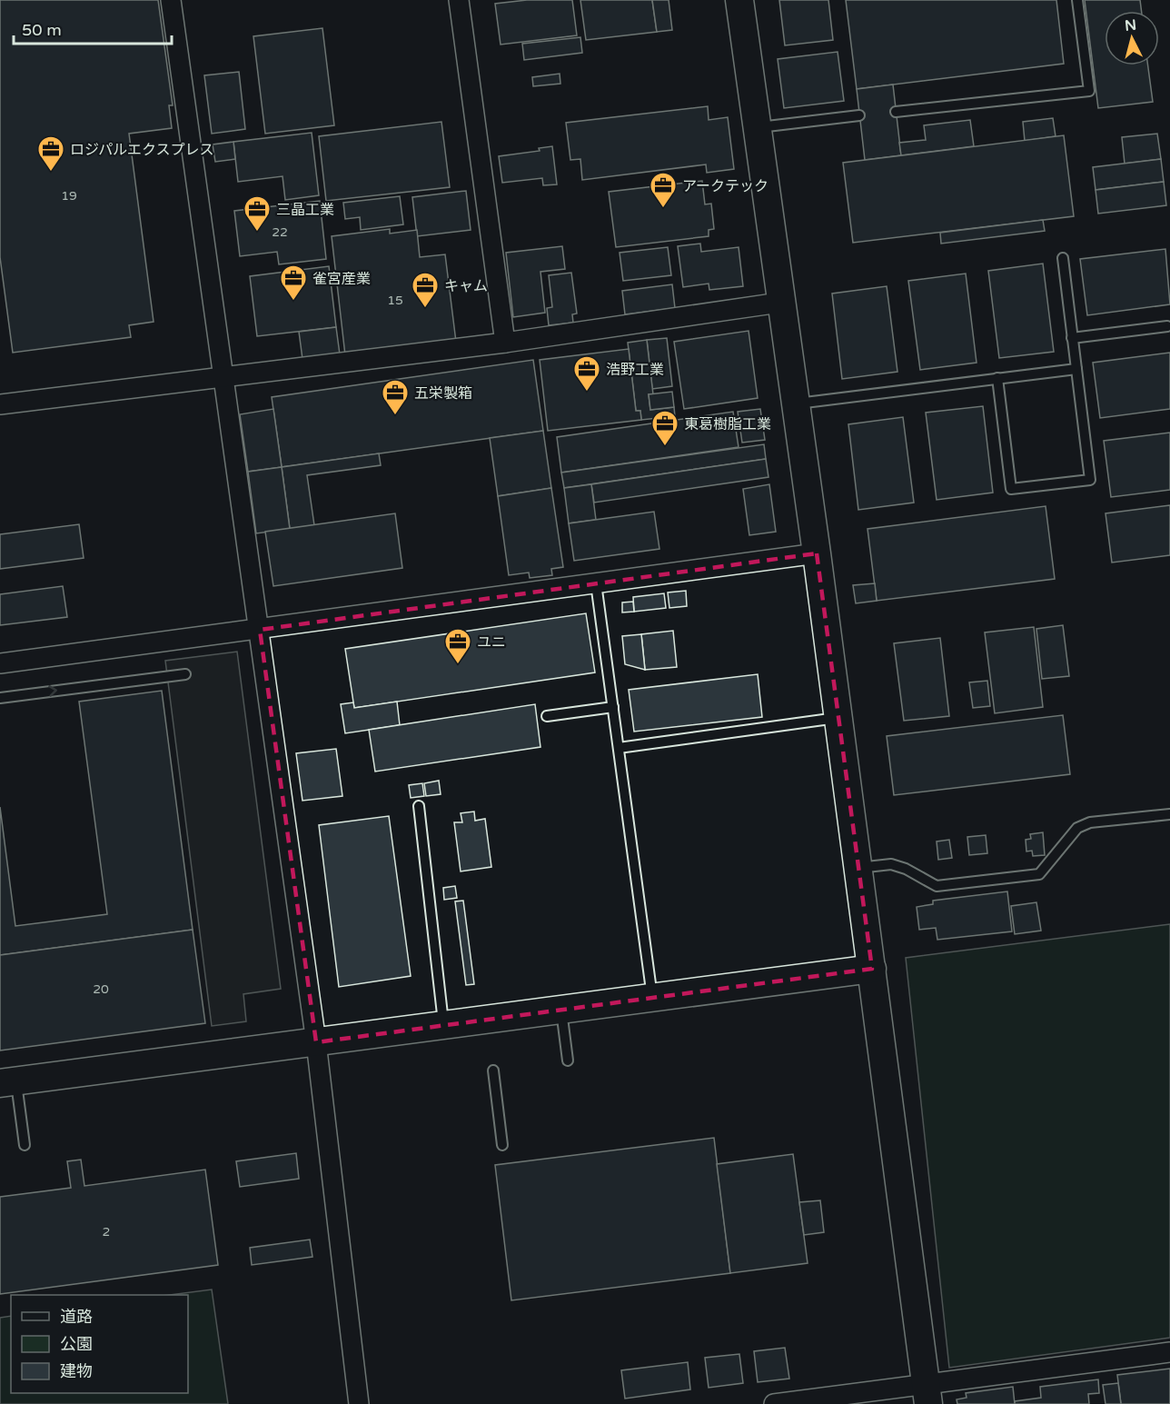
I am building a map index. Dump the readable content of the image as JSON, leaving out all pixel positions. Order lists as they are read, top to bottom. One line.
{"places":{"office":["ロジパルエクスプレス","アークテック","三晶工業","雀宮産業","キャム","浩野工業","五栄製箱","東葛樹脂工業","ユニ"]},"house_numbers":["19","22","15","20","2"],"legend":["道路","公園","建物"],"scale_bar":"50 m","north":"top"}
